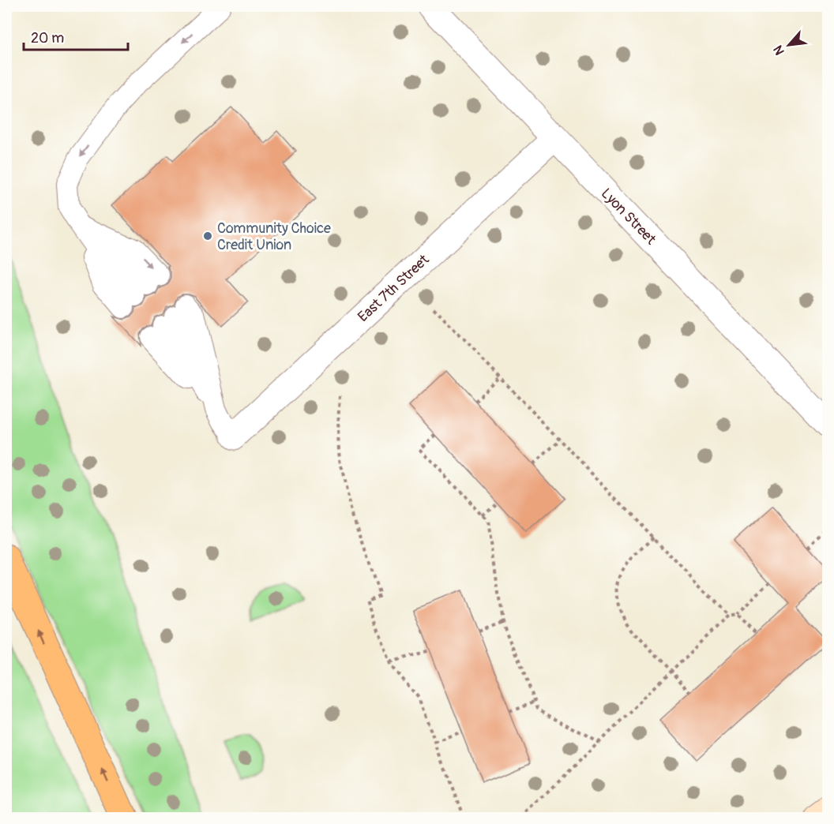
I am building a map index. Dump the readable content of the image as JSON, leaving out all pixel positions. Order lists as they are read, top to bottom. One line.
{"streets":{"street":["Lyon Street","East 7th Street"]},"crossings":[["Lyon Street","East 7th Street"]],"places":["Community Choice Credit Union"],"scale_bar":"20 m","north":"bottom left"}
